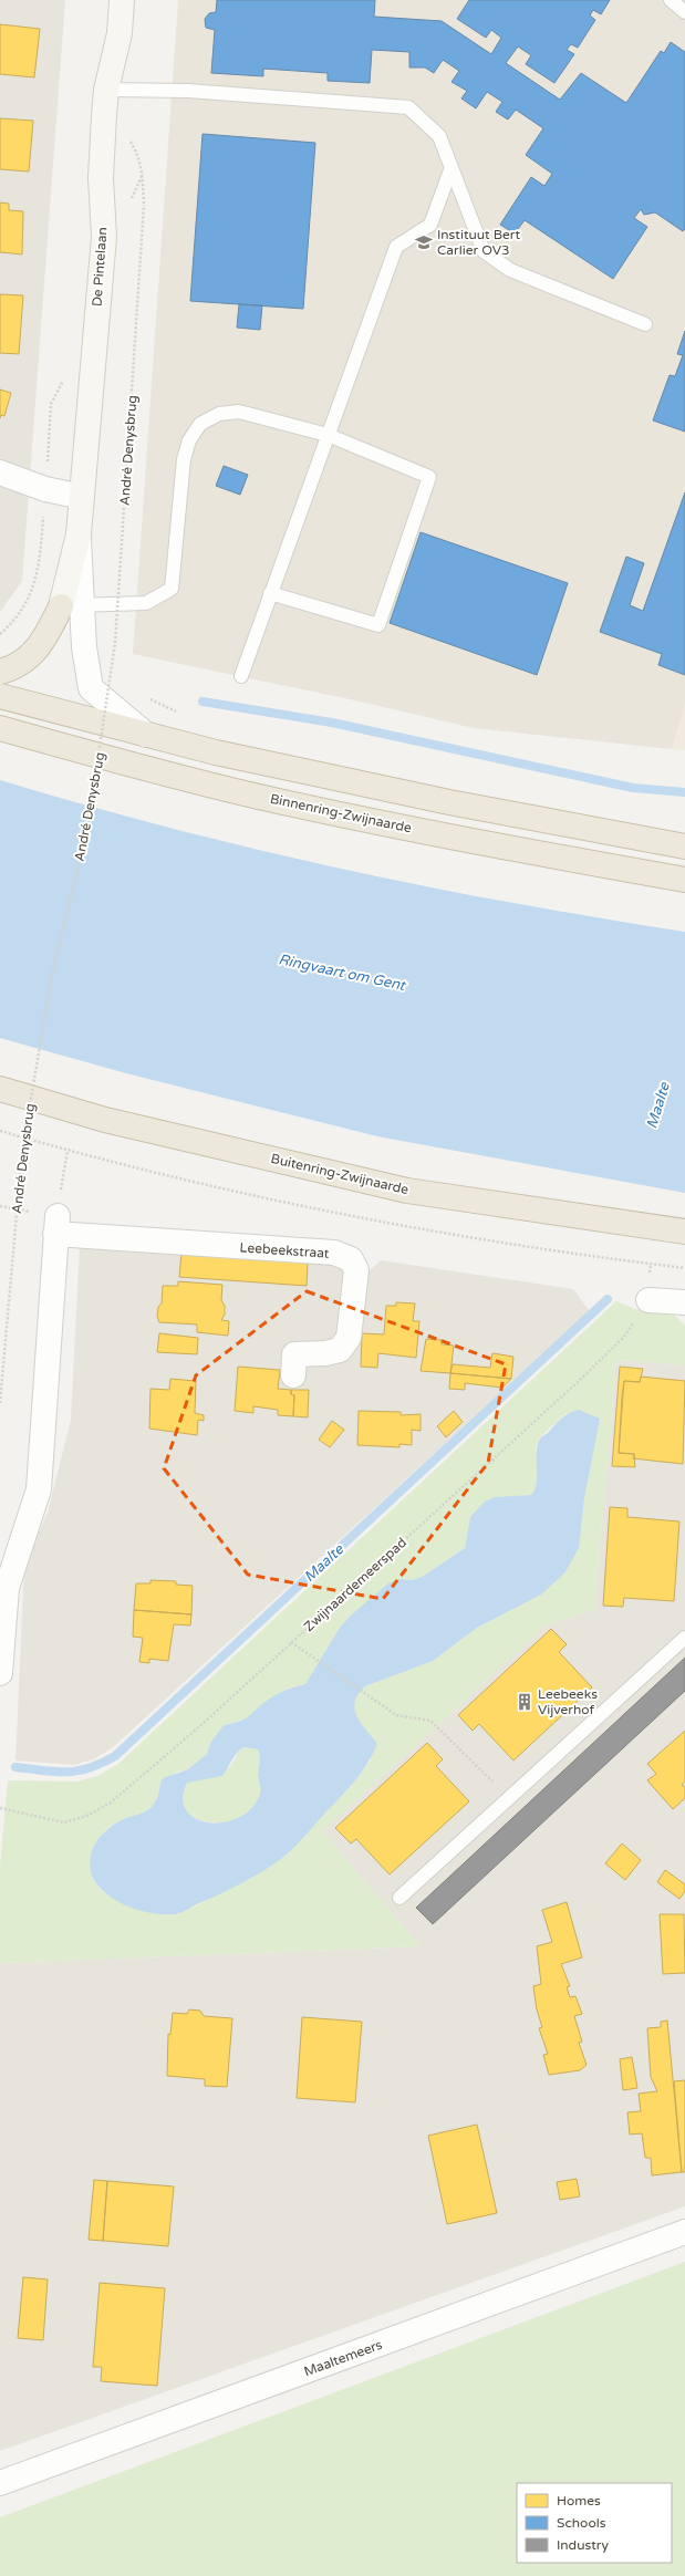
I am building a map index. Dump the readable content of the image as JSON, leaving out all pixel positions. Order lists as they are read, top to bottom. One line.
{"streets":{"highway":["Binnenring-Zwijnaarde","Buitenring-Zwijnaarde"],"main road":["De Pintelaan"],"street":["Leebeekstraat","Maaltemeers"],"path":["André Denysbrug","Zwijnaardemeerspad"]},"water":["Ringvaart om Gent","Maalte"],"places":{"school or university":["Instituut Bert Carlier OV3"],"building":["Leebeeks Vijverhof"]},"legend":["Homes","Schools","Industry"]}
